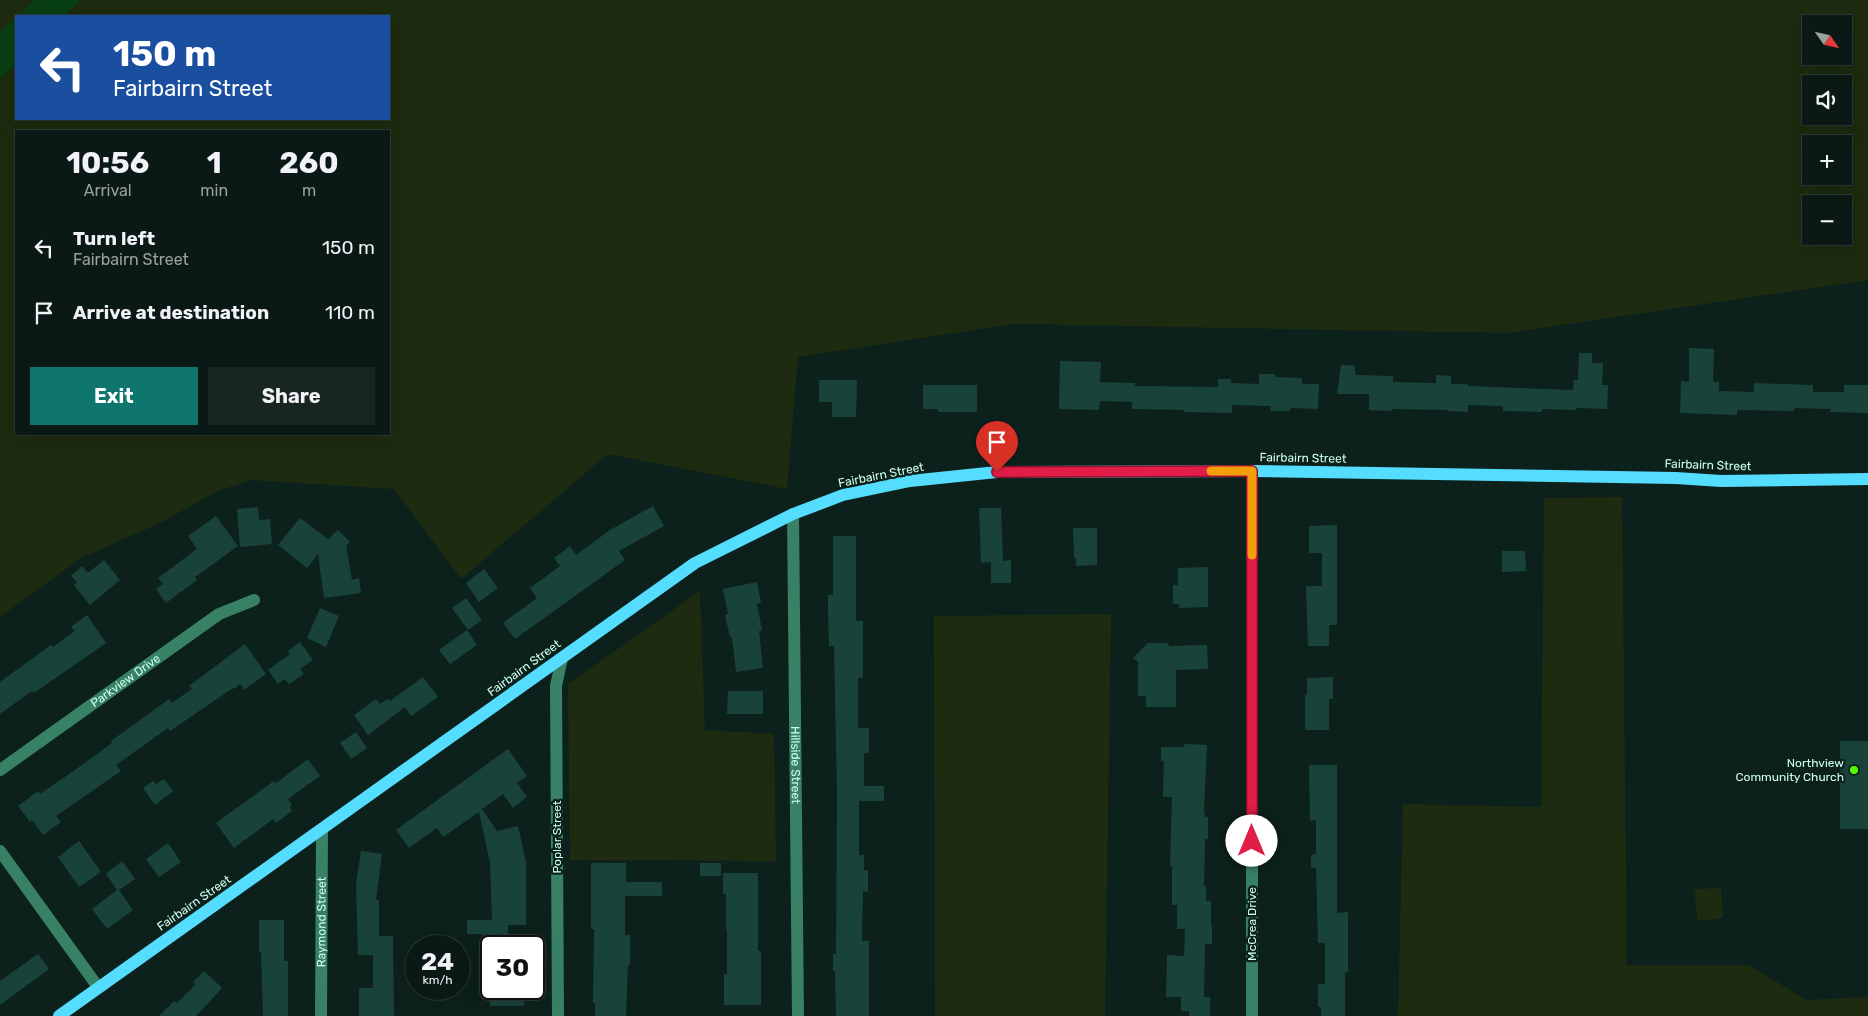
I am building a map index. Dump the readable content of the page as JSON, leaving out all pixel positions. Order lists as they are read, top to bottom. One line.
{"streets":{"main road":["Fairbairn Street"],"street":["Parkview Drive","Hillside Street","Poplar Street","Raymond Street","McCrea Drive"]},"crossings":[["Fairbairn Street","Hillside Street"],["Fairbairn Street","Poplar Street"],["Fairbairn Street","Raymond Street"],["Fairbairn Street","McCrea Drive"]],"places":["Northview Community Church"],"north":"bottom right","page":{"map_buttons":["+","−"],"turn":["150 m","Fairbairn Street"],"eta":["10:56","Arrival","1","min","260","m"],"list":[{"name":"Turn left","note":"Fairbairn Street","value":"150 m"},{"name":"Arrive at destination","value":"110 m"}],"buttons":["Exit","Share"],"speed":"24 km/h","limit":"30"}}
